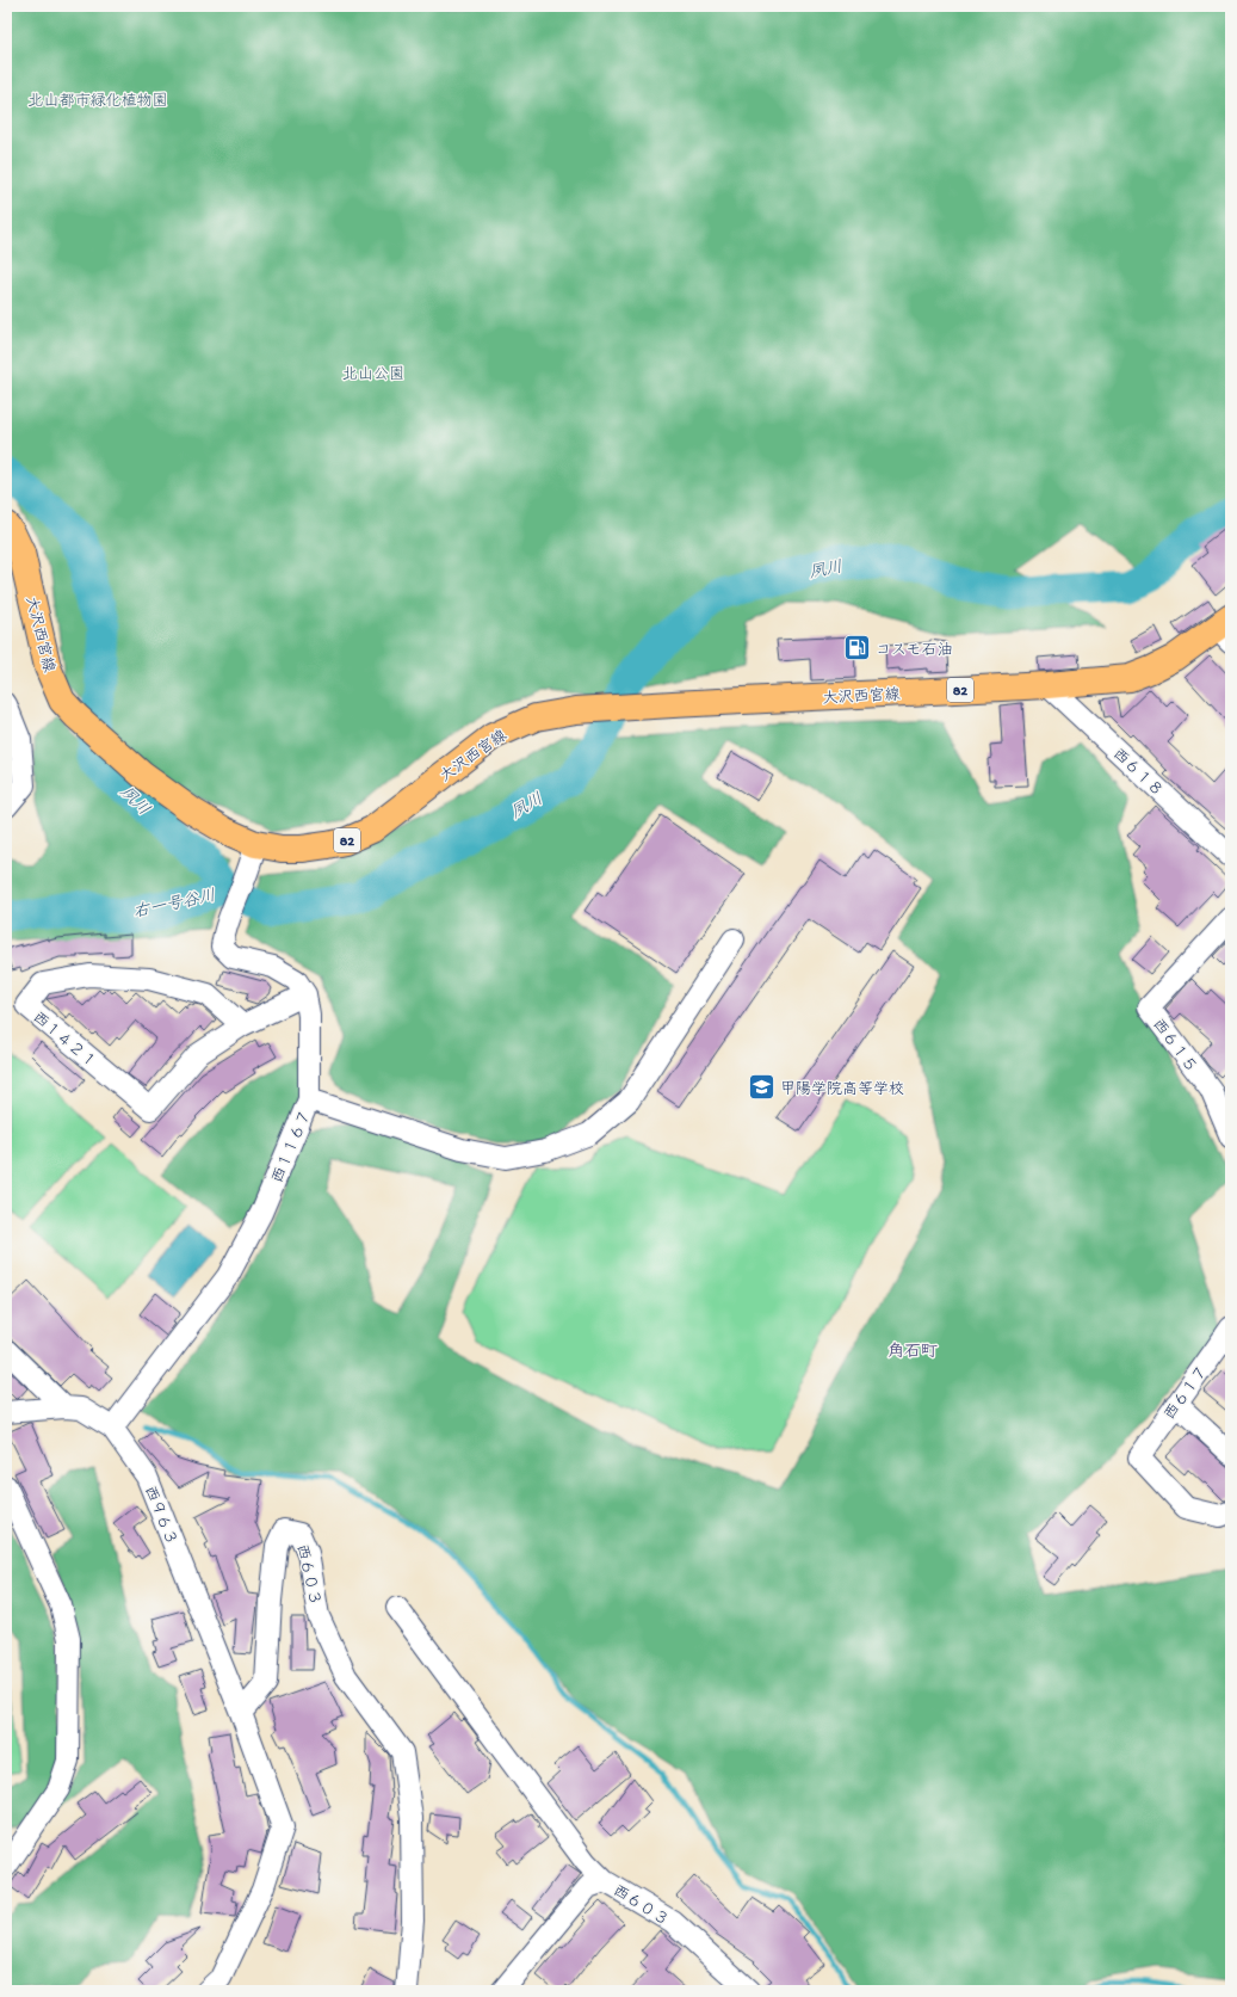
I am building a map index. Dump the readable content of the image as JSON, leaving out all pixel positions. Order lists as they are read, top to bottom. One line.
{"streets":{"main road":["大沢西宮線","82"],"street":["西６１８","西１４２１","西６１５","西１１６７","西６１７","西９６３","西６０３"]},"crossings":[["大沢西宮線","西６１８"],["西１４２１","西１１６７"],["西１１６７","西９６３"],["西９６３","西６０３"]],"districts":["角石町"],"water":["夙川","右一号谷川"],"parks":["北山都市緑化植物園","北山公園"],"places":{"fuel station":["コスモ石油"],"school or university":["甲陽学院高等学校"]}}
